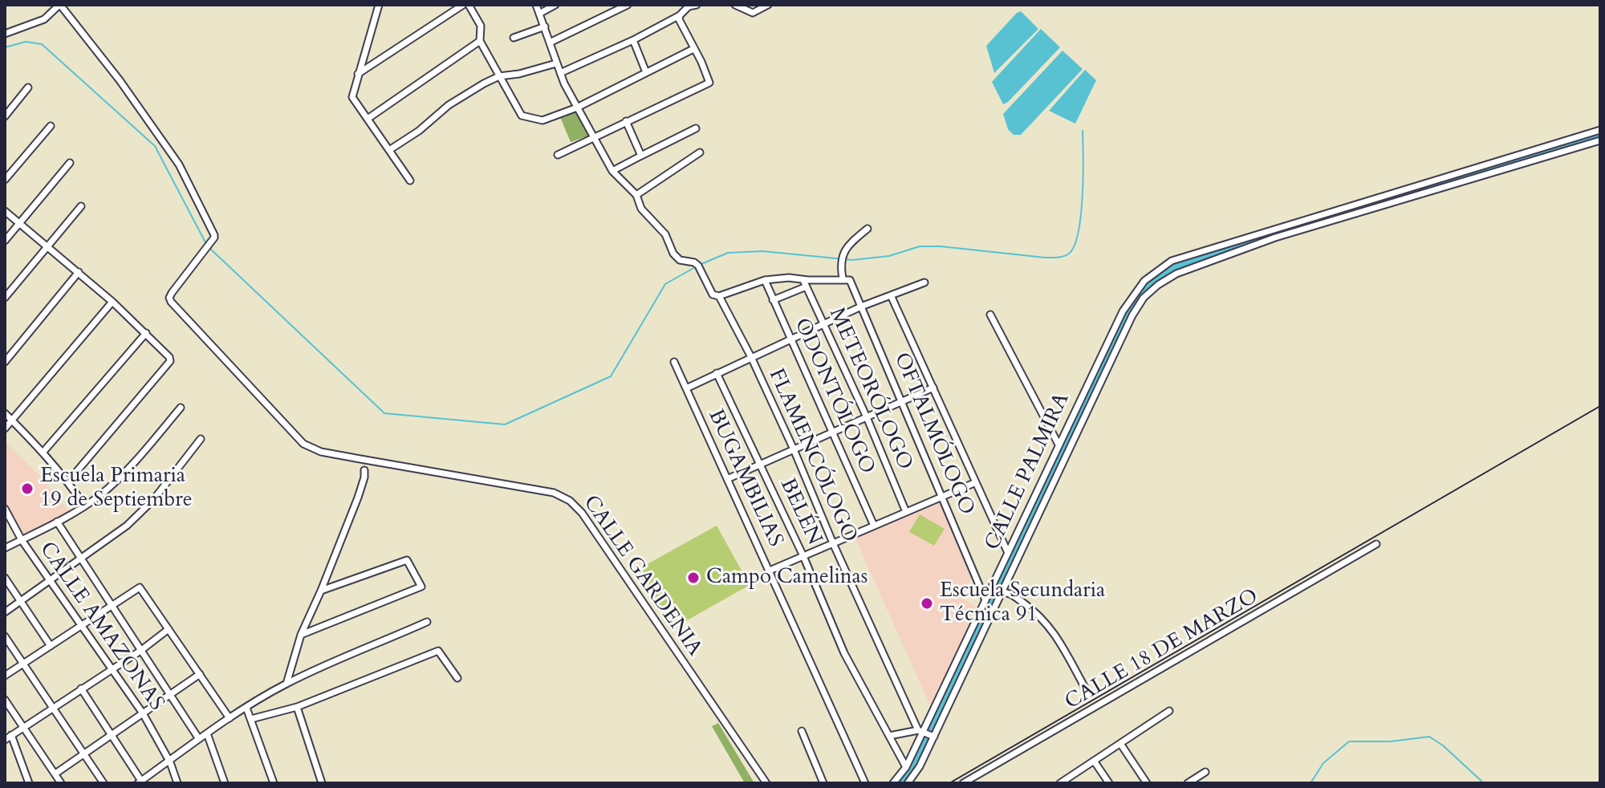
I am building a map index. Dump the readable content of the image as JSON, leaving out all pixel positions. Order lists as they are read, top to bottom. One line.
{"streets":{"street":["METEORÓLOGO","ODONTÓLOGO","OFTALMÓLOGO","FLAMENCÓLOGO","CALLE PALMIRA","BUGAMBILIAS","BELÉN","CALLE GARDENIA","CALLE AMAZONAS","CALLE 18 DE MARZO"]},"crossings":[["OFTALMÓLOGO","CALLE PALMIRA"],["FLAMENCÓLOGO","CALLE PALMIRA"],["CALLE PALMIRA","BELÉN"]],"places":["Escuela Primaria 19 de Septiembre","Campo Camelinas","Escuela Secundaria Técnica 91"]}
